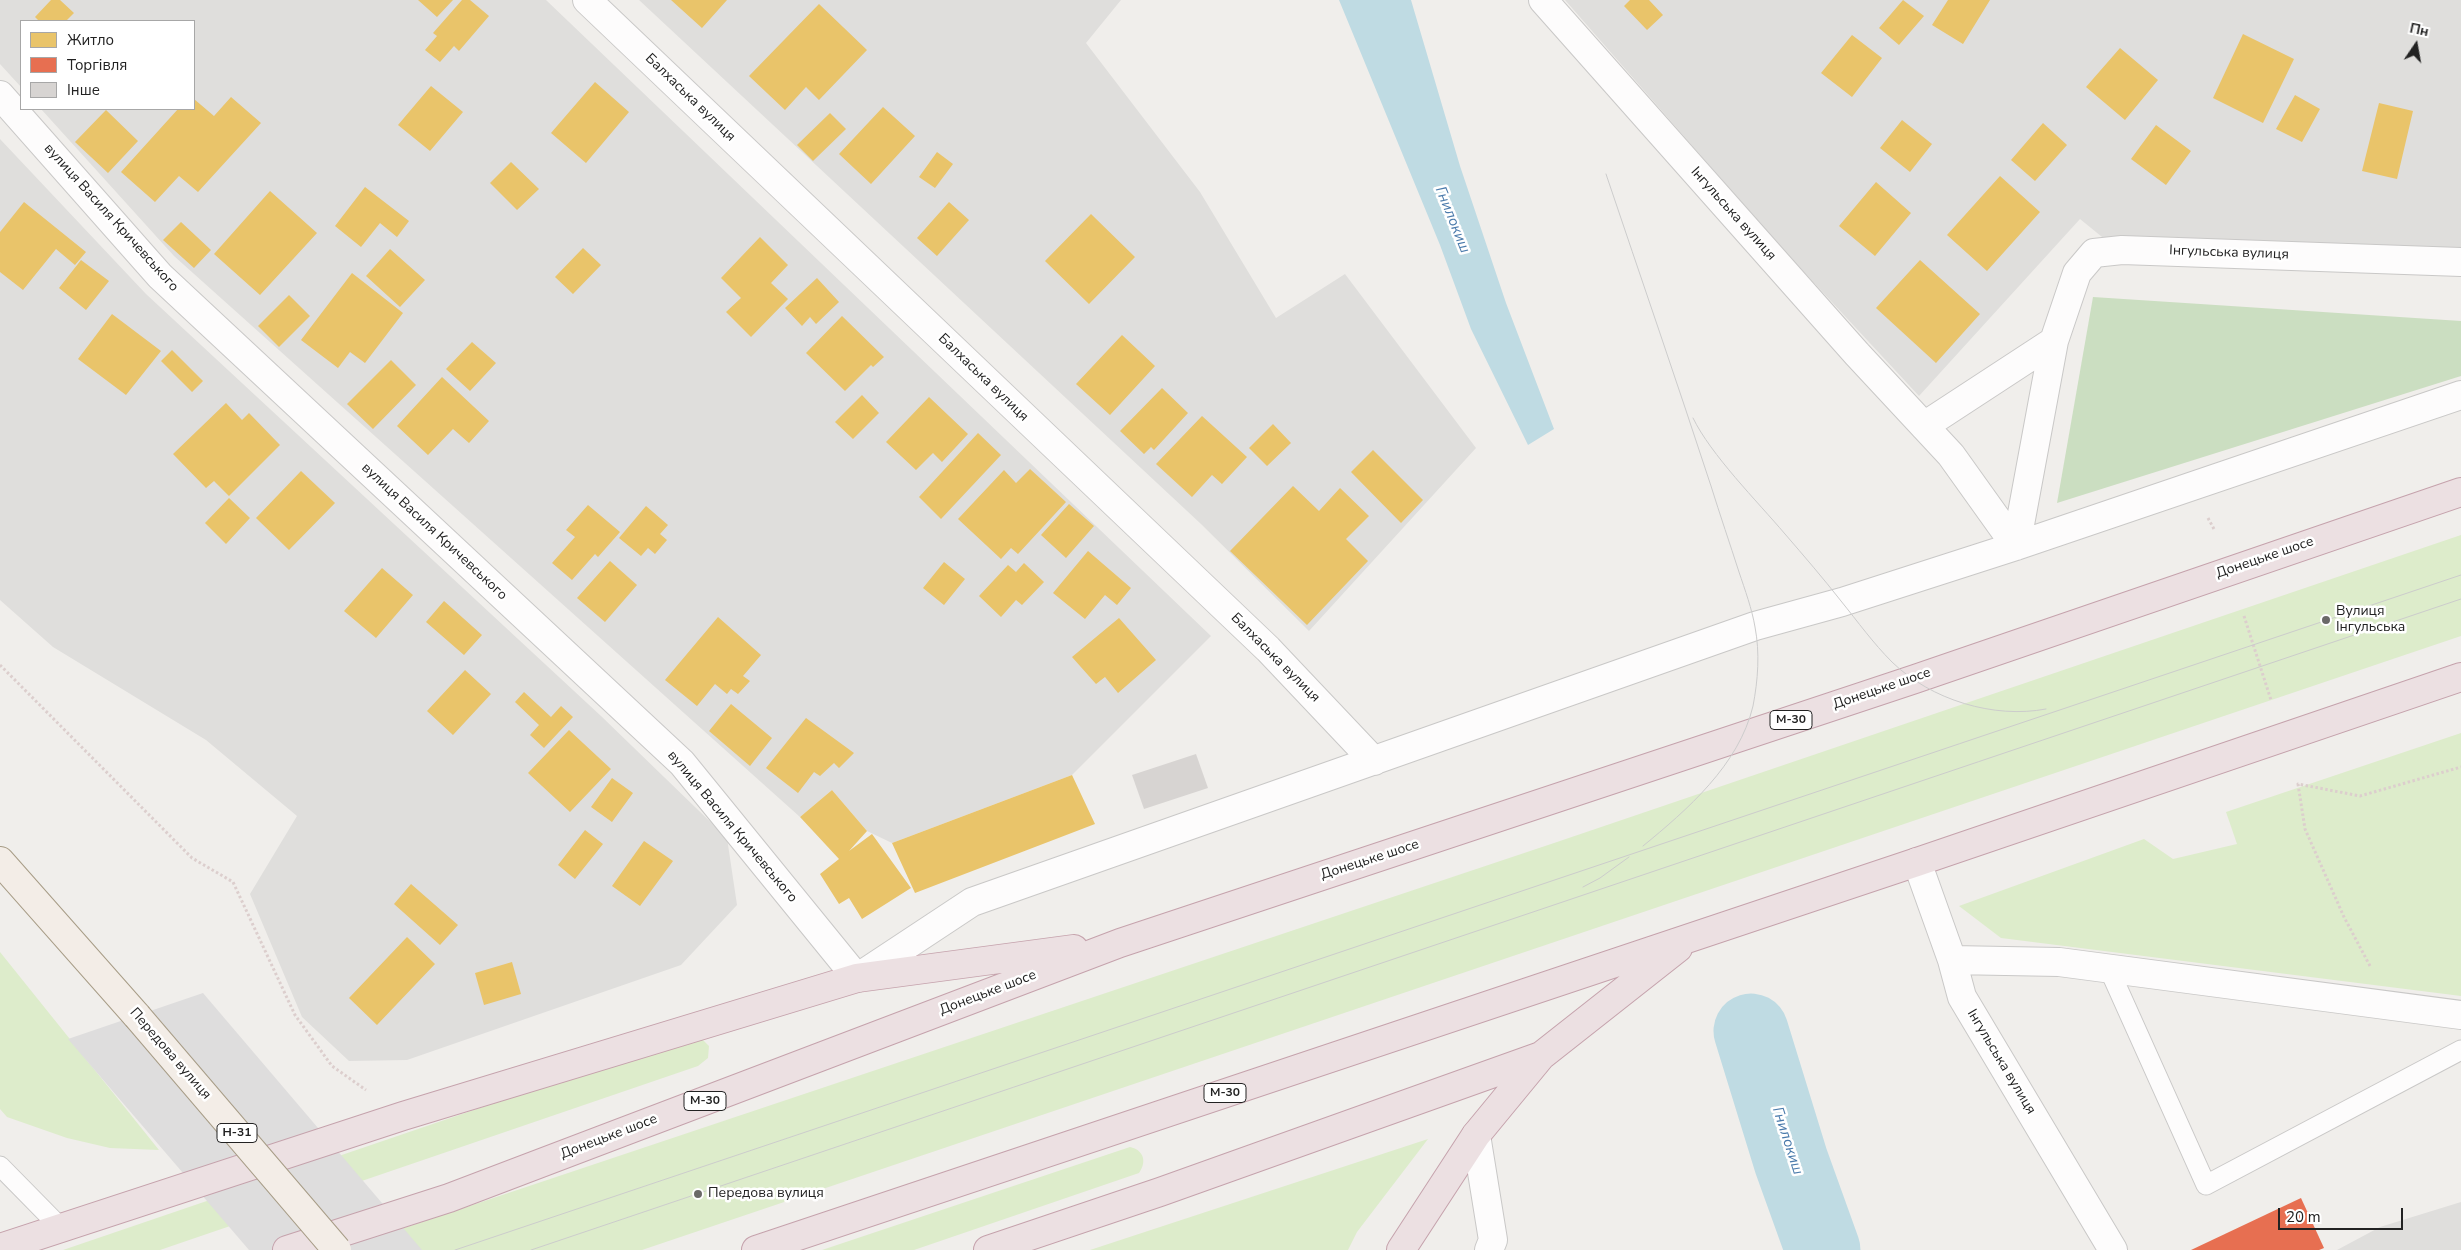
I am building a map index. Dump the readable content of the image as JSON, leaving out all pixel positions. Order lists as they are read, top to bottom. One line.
{"streets":{"highway":["Донецьке шосе","М-30"],"main road":["Передова вулиця","Н-31"],"street":["Балхаська вулиця","Інгульська вулиця","вулиця Василя Кричевського"]},"crossings":[["Інгульська вулиця","М-30"]],"water":["Гнилокиш"],"places":["Вулиця Інгульська","Передова вулиця"],"legend":["Житло","Торгівля","Інше"],"scale_bar":"20 m","north":"top"}
